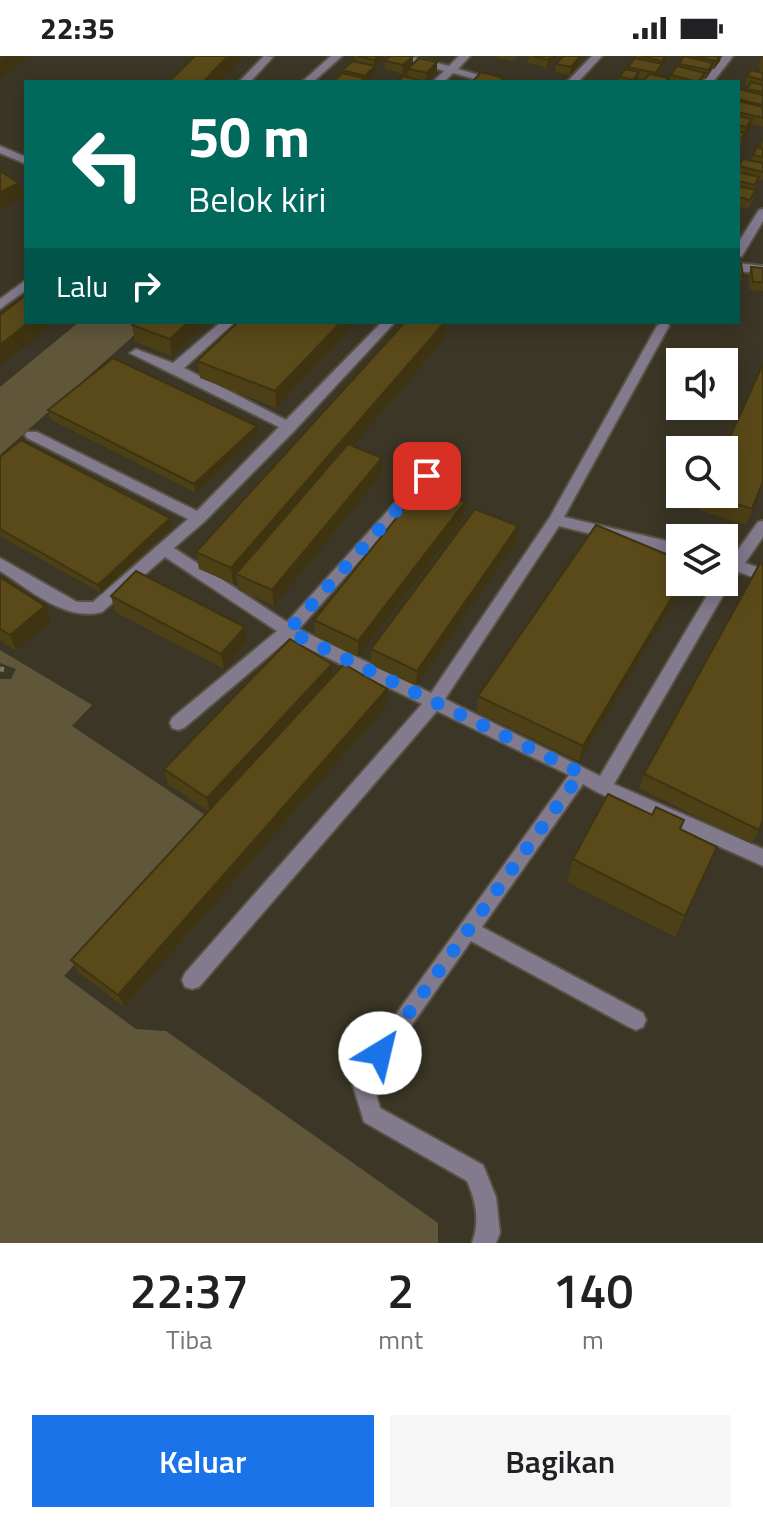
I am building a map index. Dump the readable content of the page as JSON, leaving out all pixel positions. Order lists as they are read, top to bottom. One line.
{"page":{"status":"22:35","turn":["50 m","Belok kiri"],"then":"Lalu","eta":["22:37","Tiba","2","mnt","140","m"],"buttons":["Keluar","Bagikan"]}}
